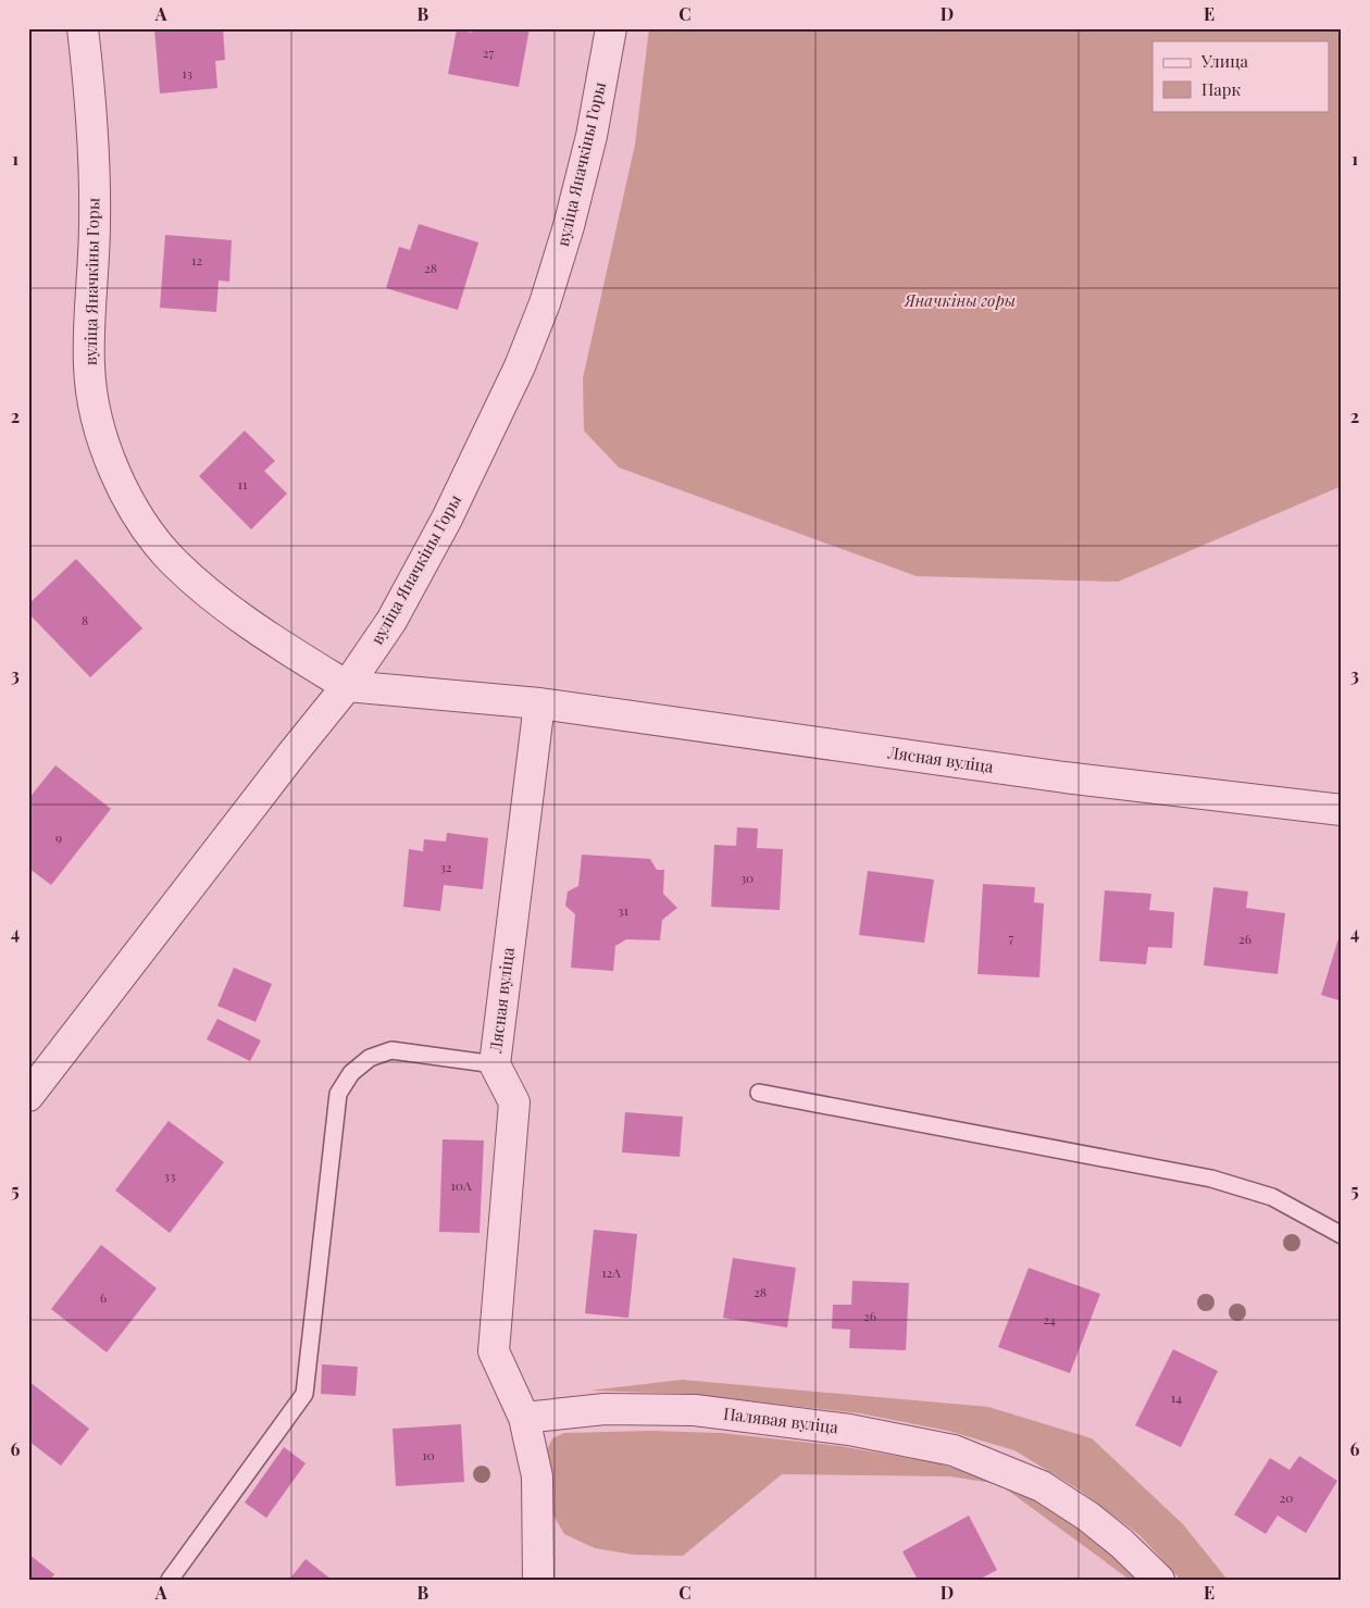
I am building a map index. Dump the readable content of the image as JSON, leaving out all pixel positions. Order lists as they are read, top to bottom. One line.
{"streets":{"street":["вуліца Яначкіны Горы","Лясная вуліца","Палявая вуліца"]},"crossings":[["вуліца Яначкіны Горы","Лясная вуліца"],["Лясная вуліца","Палявая вуліца"]],"parks":["Яначкіны горы"],"house_numbers":["27","13","12","28","11","8","9","32","30","31","7","26","33","10А","12А","28","6","26","24","14","10","20"],"legend":["Улица","Парк"],"grid":{"columns":["A","B","C","D","E"],"rows":["1","2","3","4","5","6"]}}
